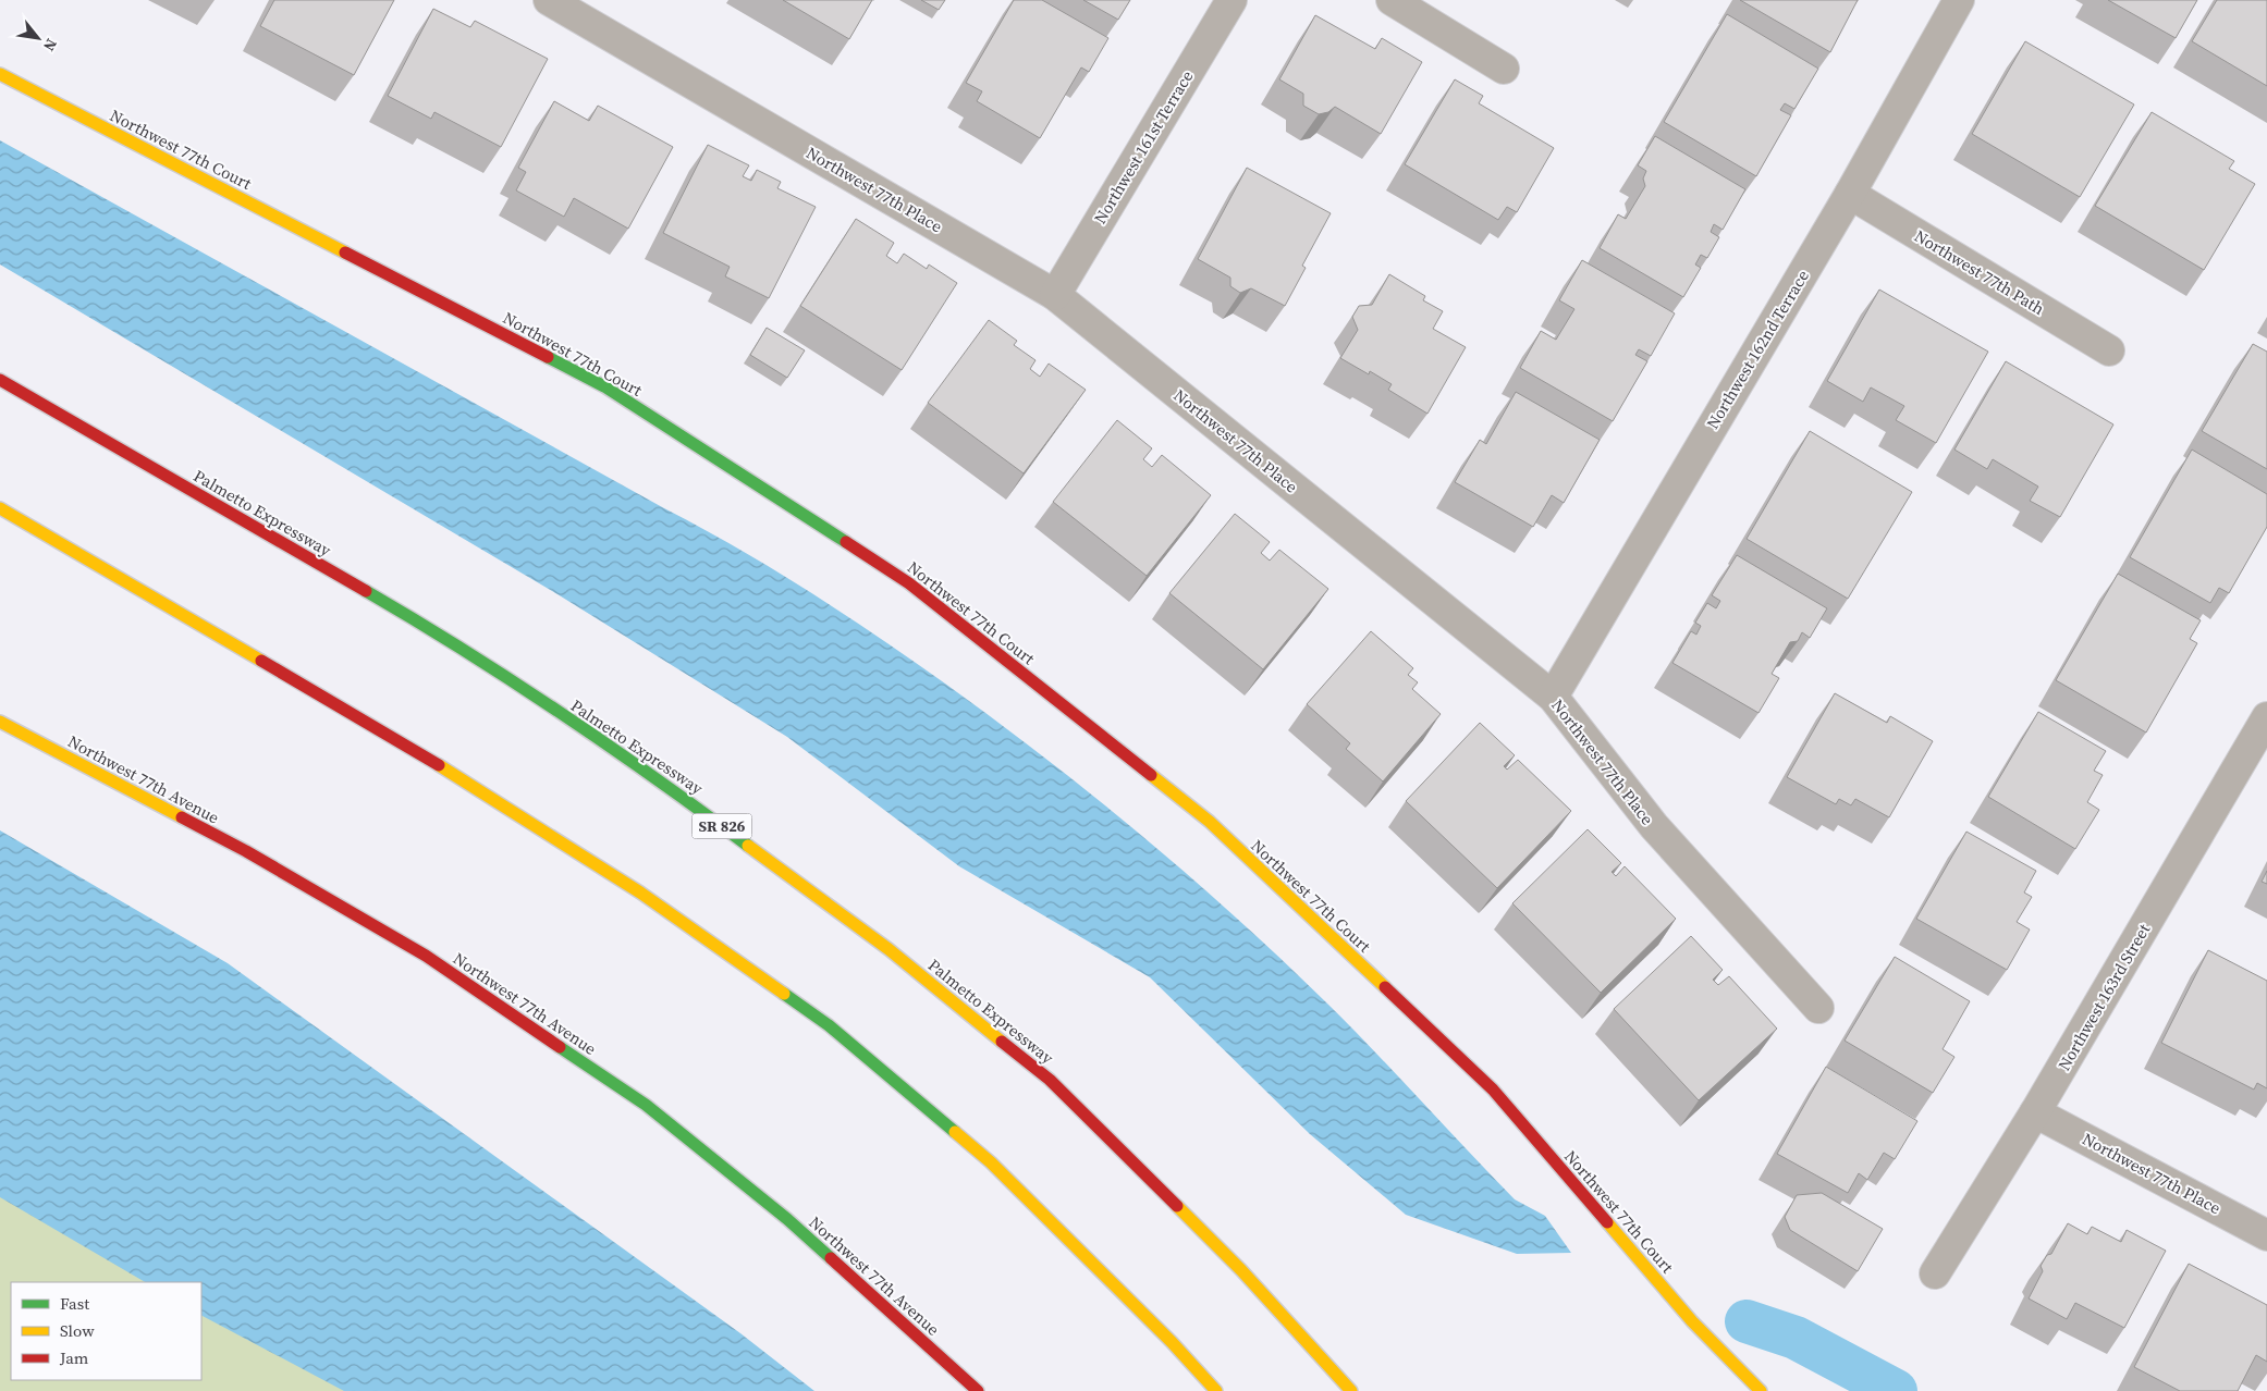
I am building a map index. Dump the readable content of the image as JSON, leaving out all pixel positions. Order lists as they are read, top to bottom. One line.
{"streets":{"main road":["Northwest 77th Court","Palmetto Expressway","Northwest 77th Avenue","SR 826"],"street":["Northwest 161st Terrace","Northwest 77th Place","Northwest 77th Path","Northwest 162nd Terrace","Northwest 163rd Street"]},"crossings":[["Northwest 161st Terrace","Northwest 77th Place"],["Northwest 77th Place","Northwest 162nd Terrace"],["Northwest 77th Place","Northwest 163rd Street"],["Northwest 77th Path","Northwest 162nd Terrace"]],"legend":["Fast","Slow","Jam"],"north":"bottom right"}
